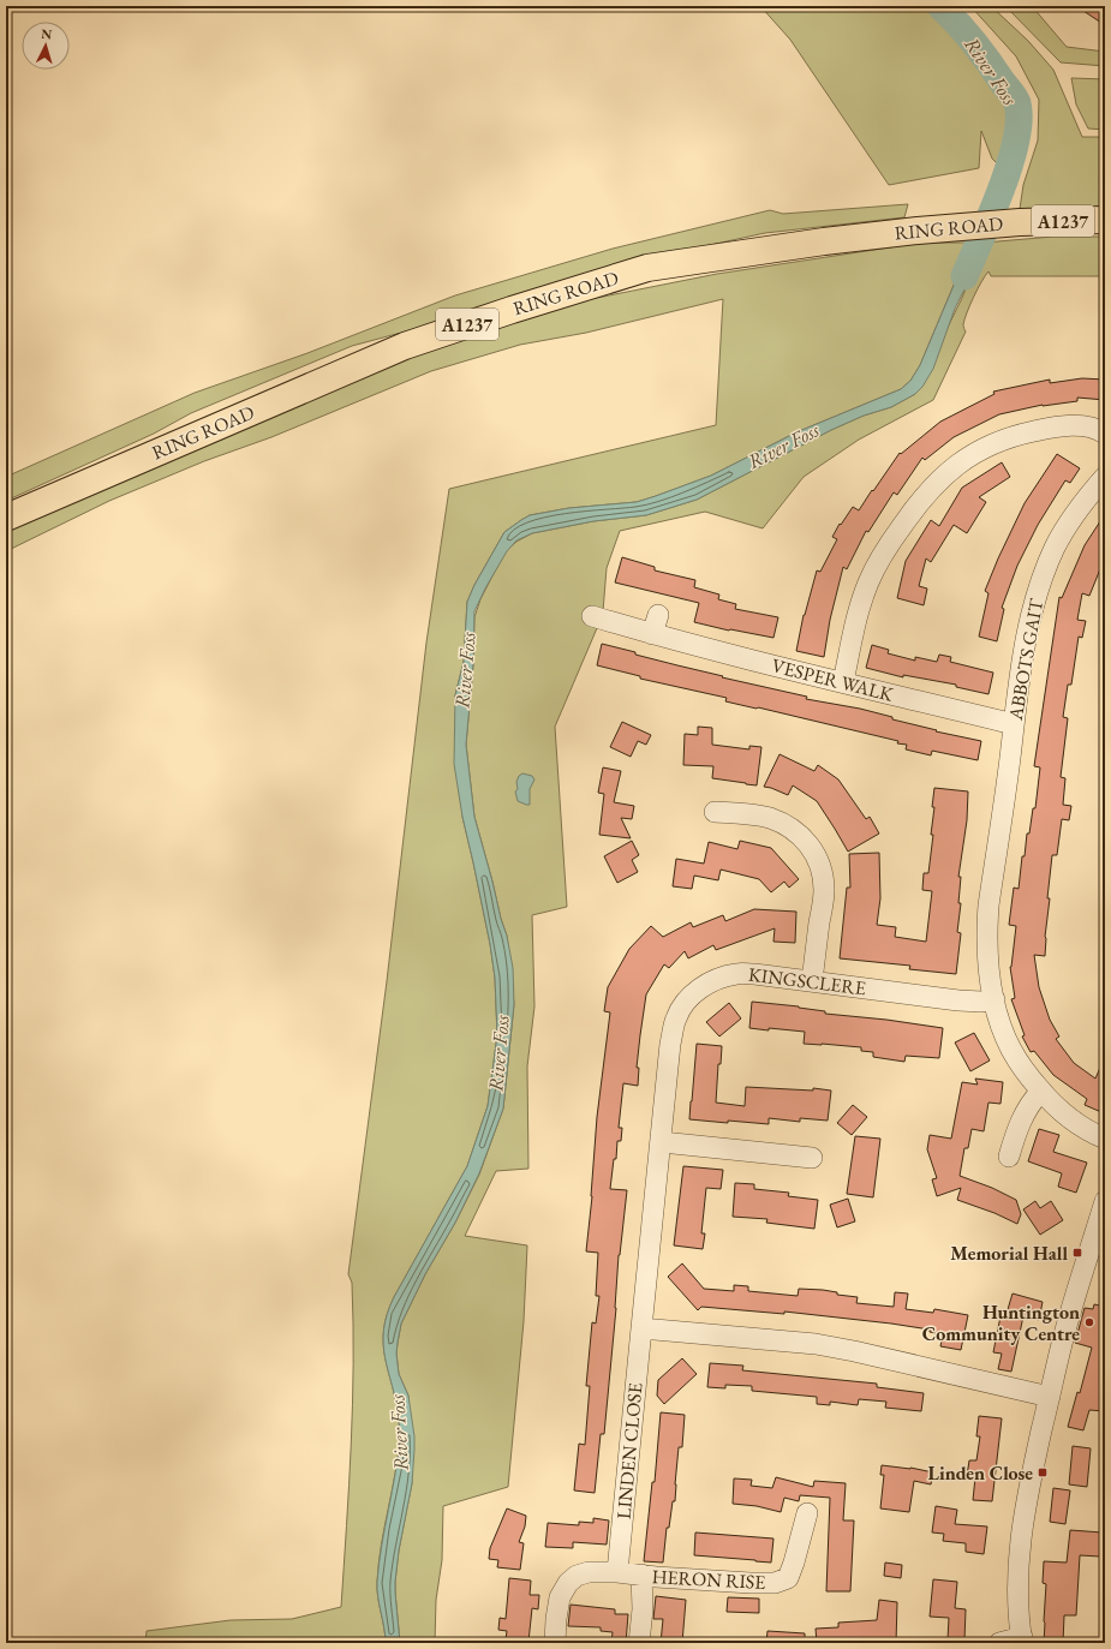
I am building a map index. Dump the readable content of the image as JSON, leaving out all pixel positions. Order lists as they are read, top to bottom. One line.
{"streets":{"highway":["A1237","RING ROAD"],"street":["ABBOTS GAIT","VESPER WALK","KINGSCLERE","LINDEN CLOSE","HERON RISE"]},"crossings":[["ABBOTS GAIT","VESPER WALK"],["ABBOTS GAIT","KINGSCLERE"],["KINGSCLERE","LINDEN CLOSE"],["LINDEN CLOSE","HERON RISE"]],"water":["River Foss"],"places":{"transit":["Memorial Hall","Linden Close"],"other":["Huntington Community Centre"]},"north":"top"}
